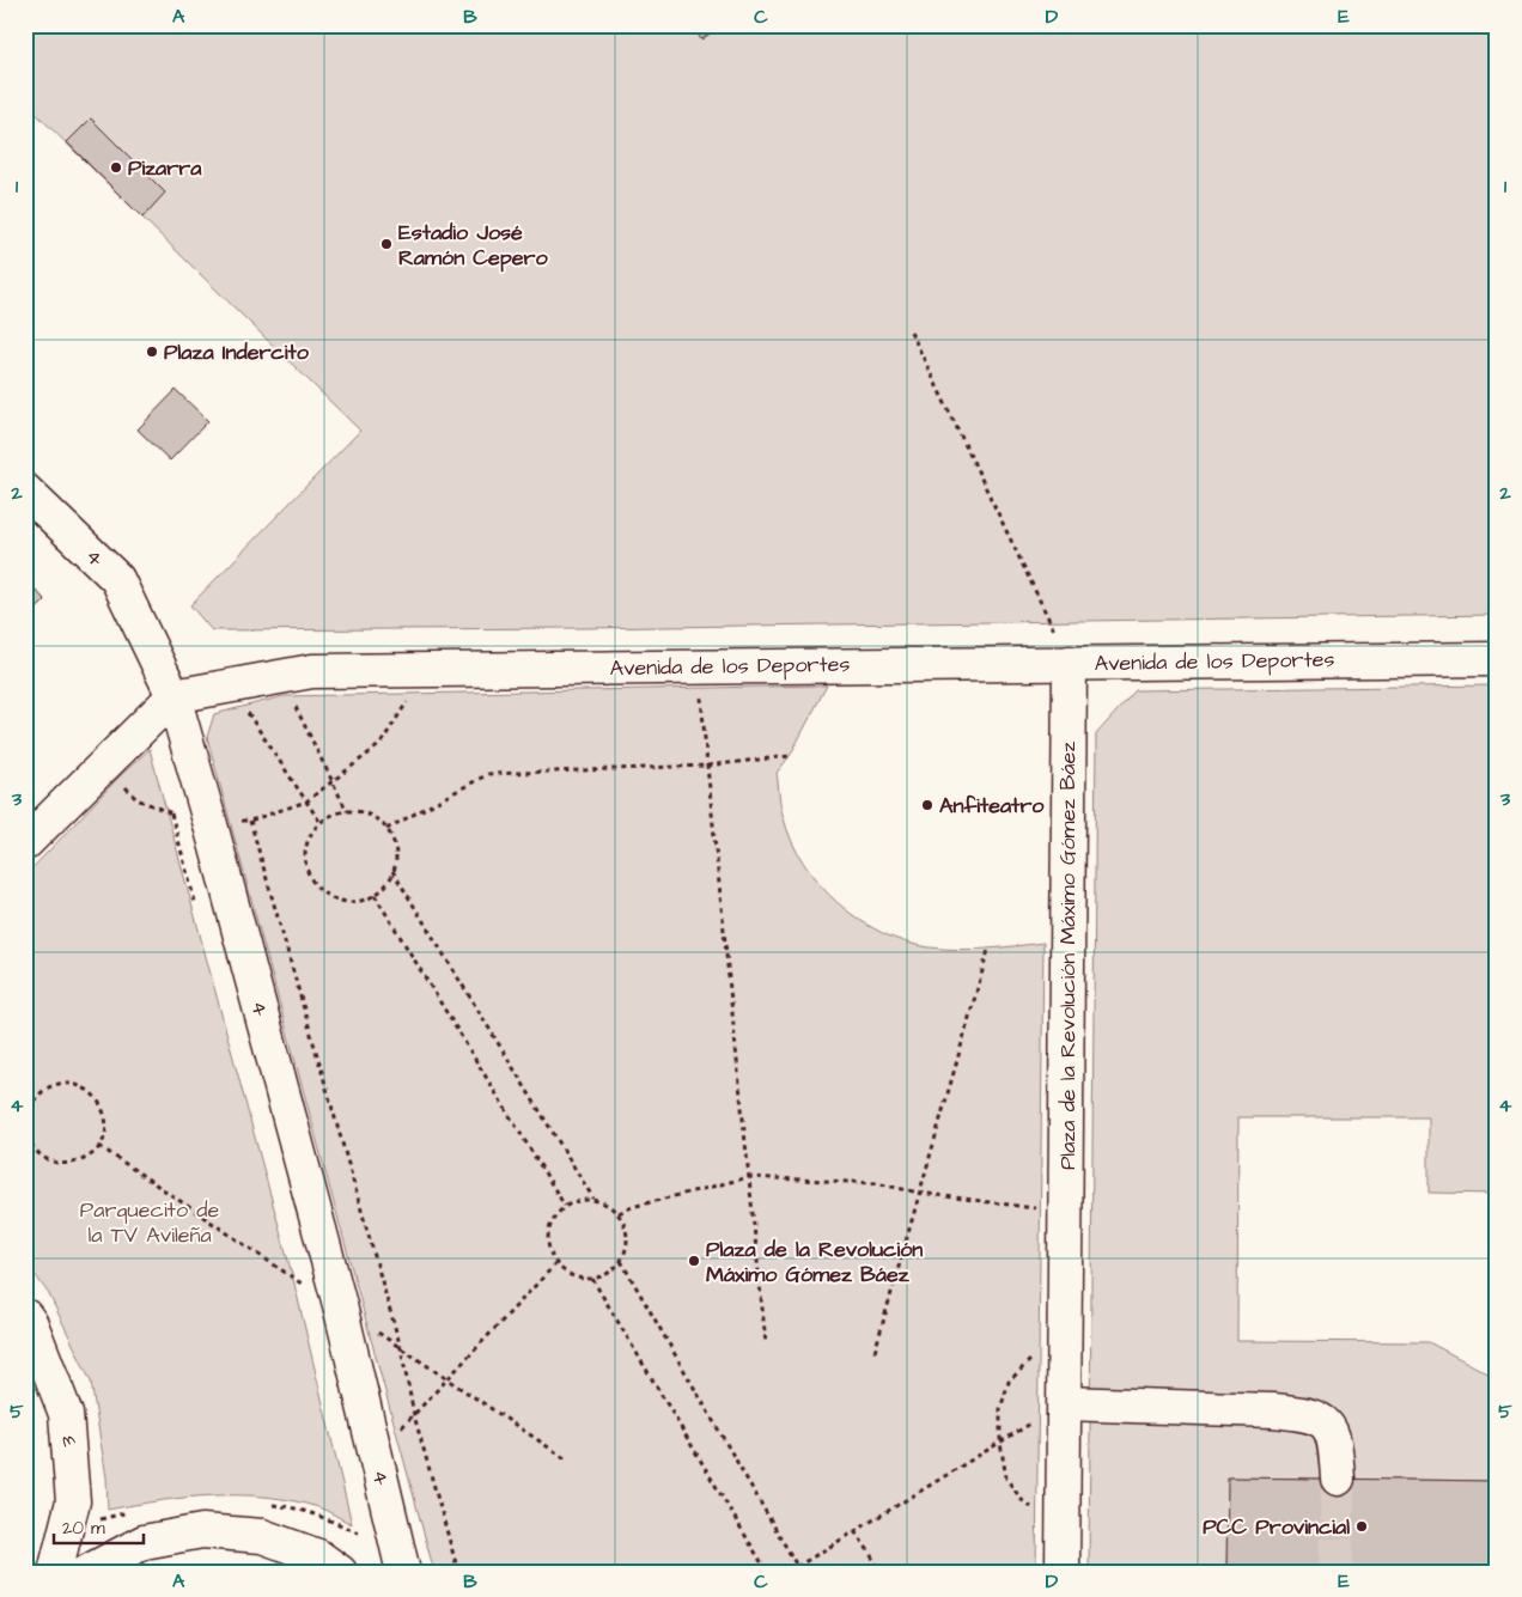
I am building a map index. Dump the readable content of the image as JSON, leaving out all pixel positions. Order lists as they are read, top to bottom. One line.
{"streets":{"street":["4","Avenida de los Deportes","Plaza de la Revolución Máximo Gómez Báez","3"]},"crossings":[["4","Avenida de los Deportes"],["Avenida de los Deportes","Plaza de la Revolución Máximo Gómez Báez"]],"parks":["Parquecito de la TV Avileña"],"places":["Pizarra","Estadio José Ramón Cepero","Plaza Indercito","Anfiteatro","Plaza de la Revolución Máximo Gómez Báez","PCC Provincial"],"scale_bar":"20 m","grid":{"columns":["A","B","C","D","E"],"rows":["1","2","3","4","5"]}}
